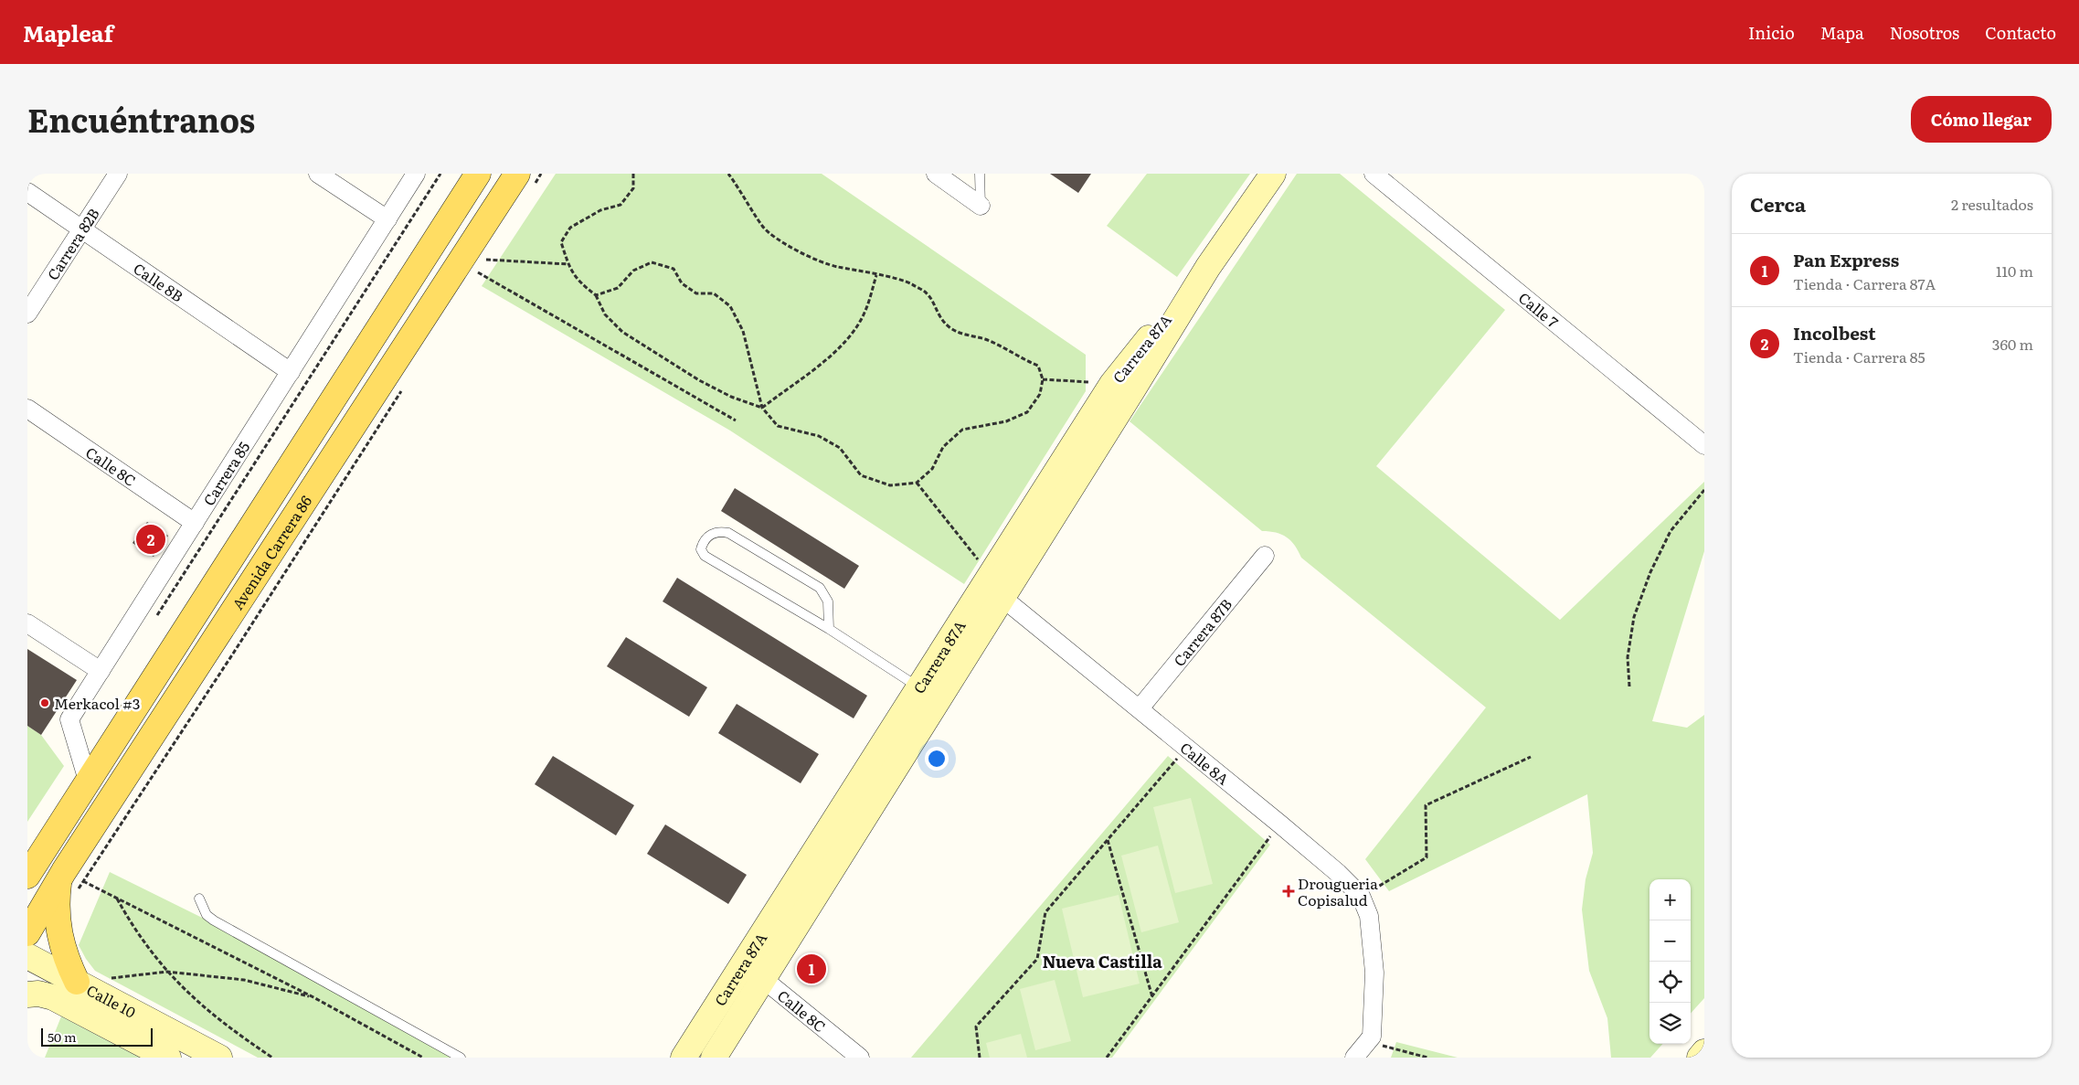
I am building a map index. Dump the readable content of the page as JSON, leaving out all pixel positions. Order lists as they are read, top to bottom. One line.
{"streets":{"main road":["Avenida Carrera 86"],"street":["Carrera 82B","Calle 8B","Calle 7","Carrera 87A","Calle 8C","Carrera 85","Carrera 87B","Calle 8A","Calle 10"]},"crossings":[["Carrera 82B","Calle 8B"],["Calle 8B","Carrera 85"],["Carrera 87A","Calle 8C"],["Carrera 87A","Calle 8A"],["Calle 8C","Carrera 85"],["Carrera 85","Avenida Carrera 86"],["Carrera 87B","Calle 8A"]],"districts":["Nueva Castilla"],"places":{"other":["Merkacol #3"],"health":["Drougueria Copisalud"]},"scale_bar":"50 m","page":{"header":"Mapleaf","nav":["Inicio","Mapa","Nosotros","Contacto"],"title":"Encuéntranos","buttons":"Cómo llegar","heading":["Cerca","2 resultados"],"list":[{"mark":"1","name":"Pan Express","note":"Tienda · Carrera 87A","value":"110 m"},{"mark":"2","name":"Incolbest","note":"Tienda · Carrera 85","value":"360 m"}],"pins":["2","1"],"map_buttons":["+","−"],"scale":"50 m"}}
